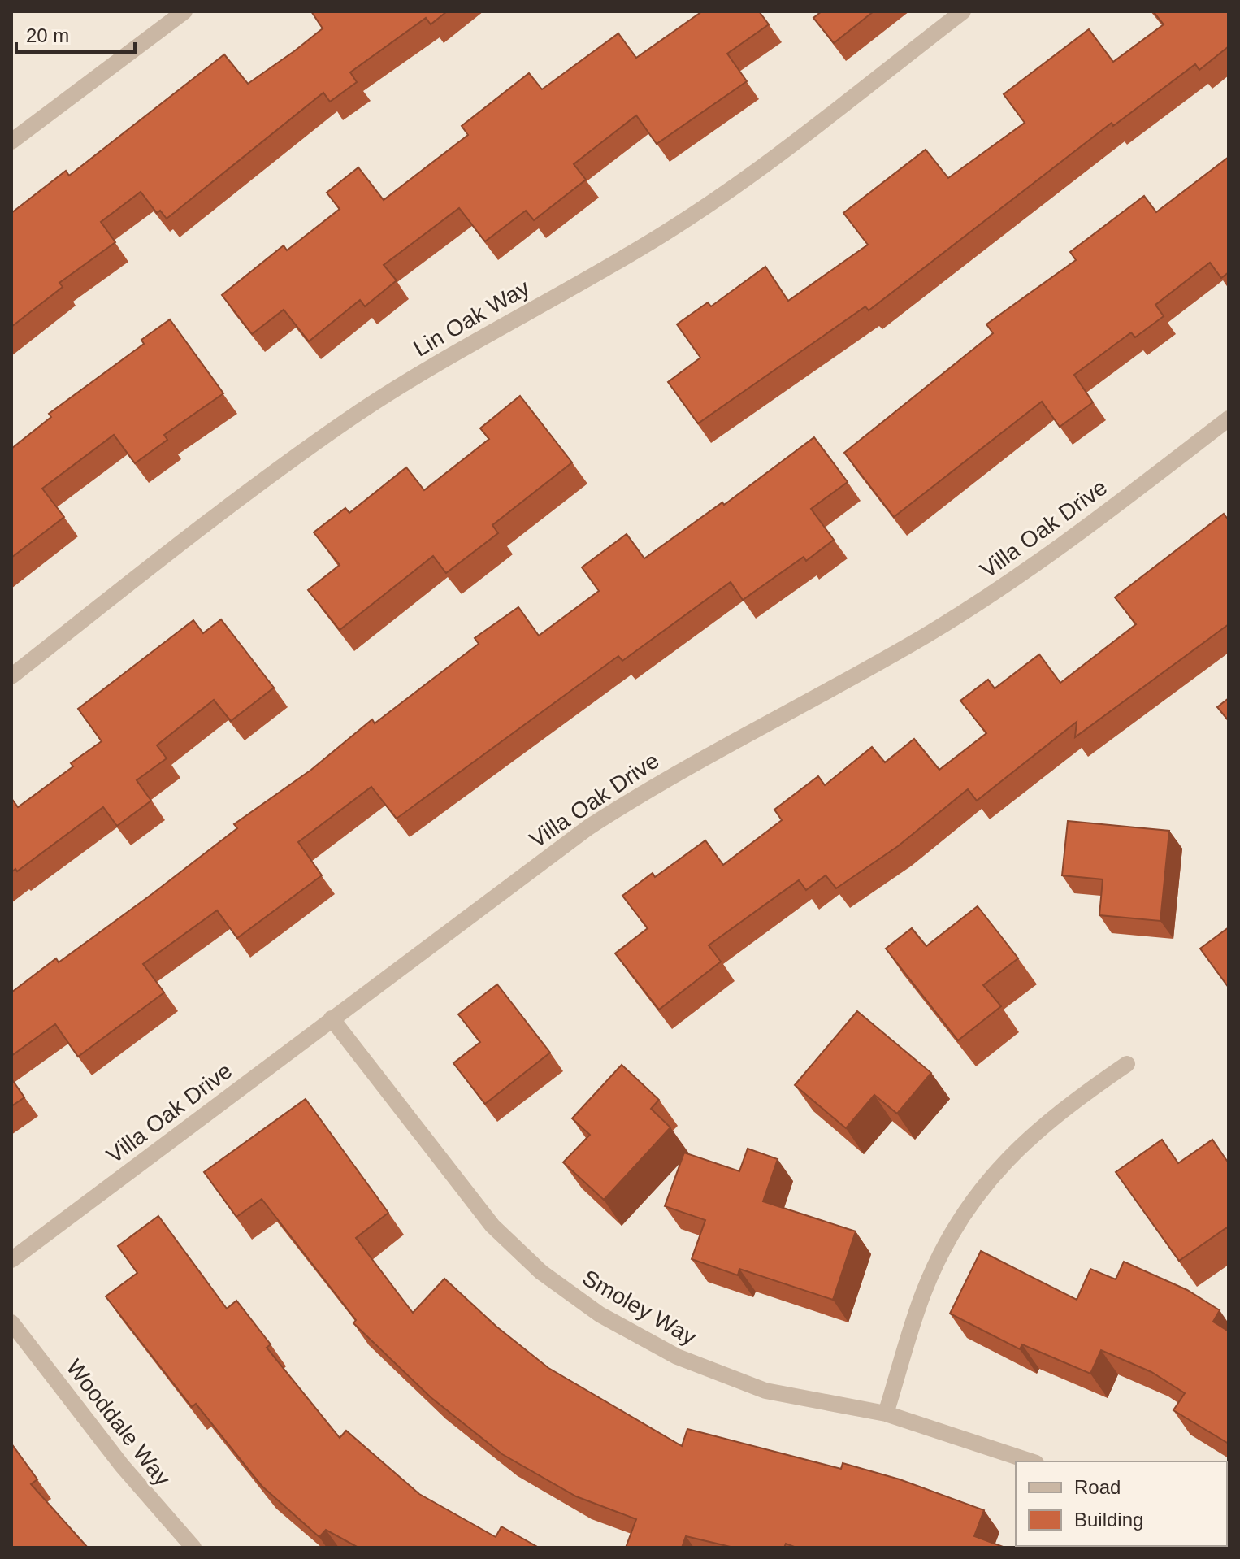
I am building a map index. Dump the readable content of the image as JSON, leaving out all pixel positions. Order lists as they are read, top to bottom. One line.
{"streets":{"street":["Lin Oak Way","Villa Oak Drive","Smoley Way","Wooddale Way"]},"crossings":[["Villa Oak Drive","Smoley Way"]],"legend":["Road","Building"],"scale_bar":"20 m"}
